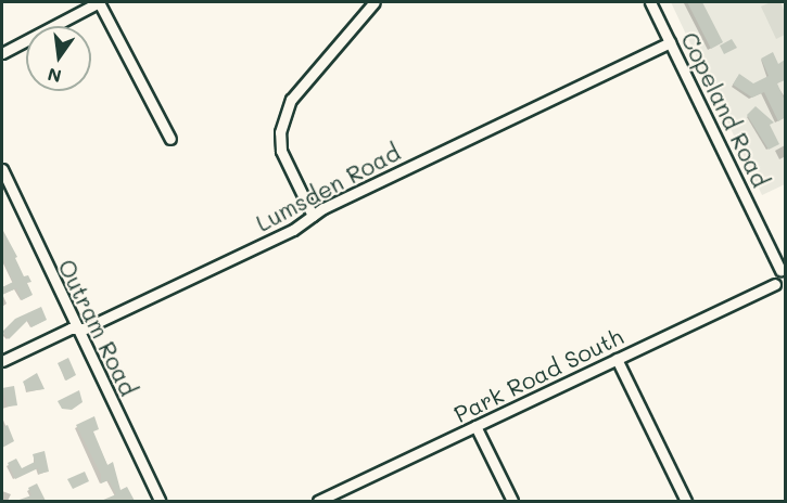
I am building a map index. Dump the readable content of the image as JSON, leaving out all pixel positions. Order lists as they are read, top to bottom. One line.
{"streets":{"street":["Copeland Road","Lumsden Road","Outram Road","Park Road South"]},"crossings":[["Copeland Road","Lumsden Road"],["Lumsden Road","Outram Road"]],"north":"bottom"}
